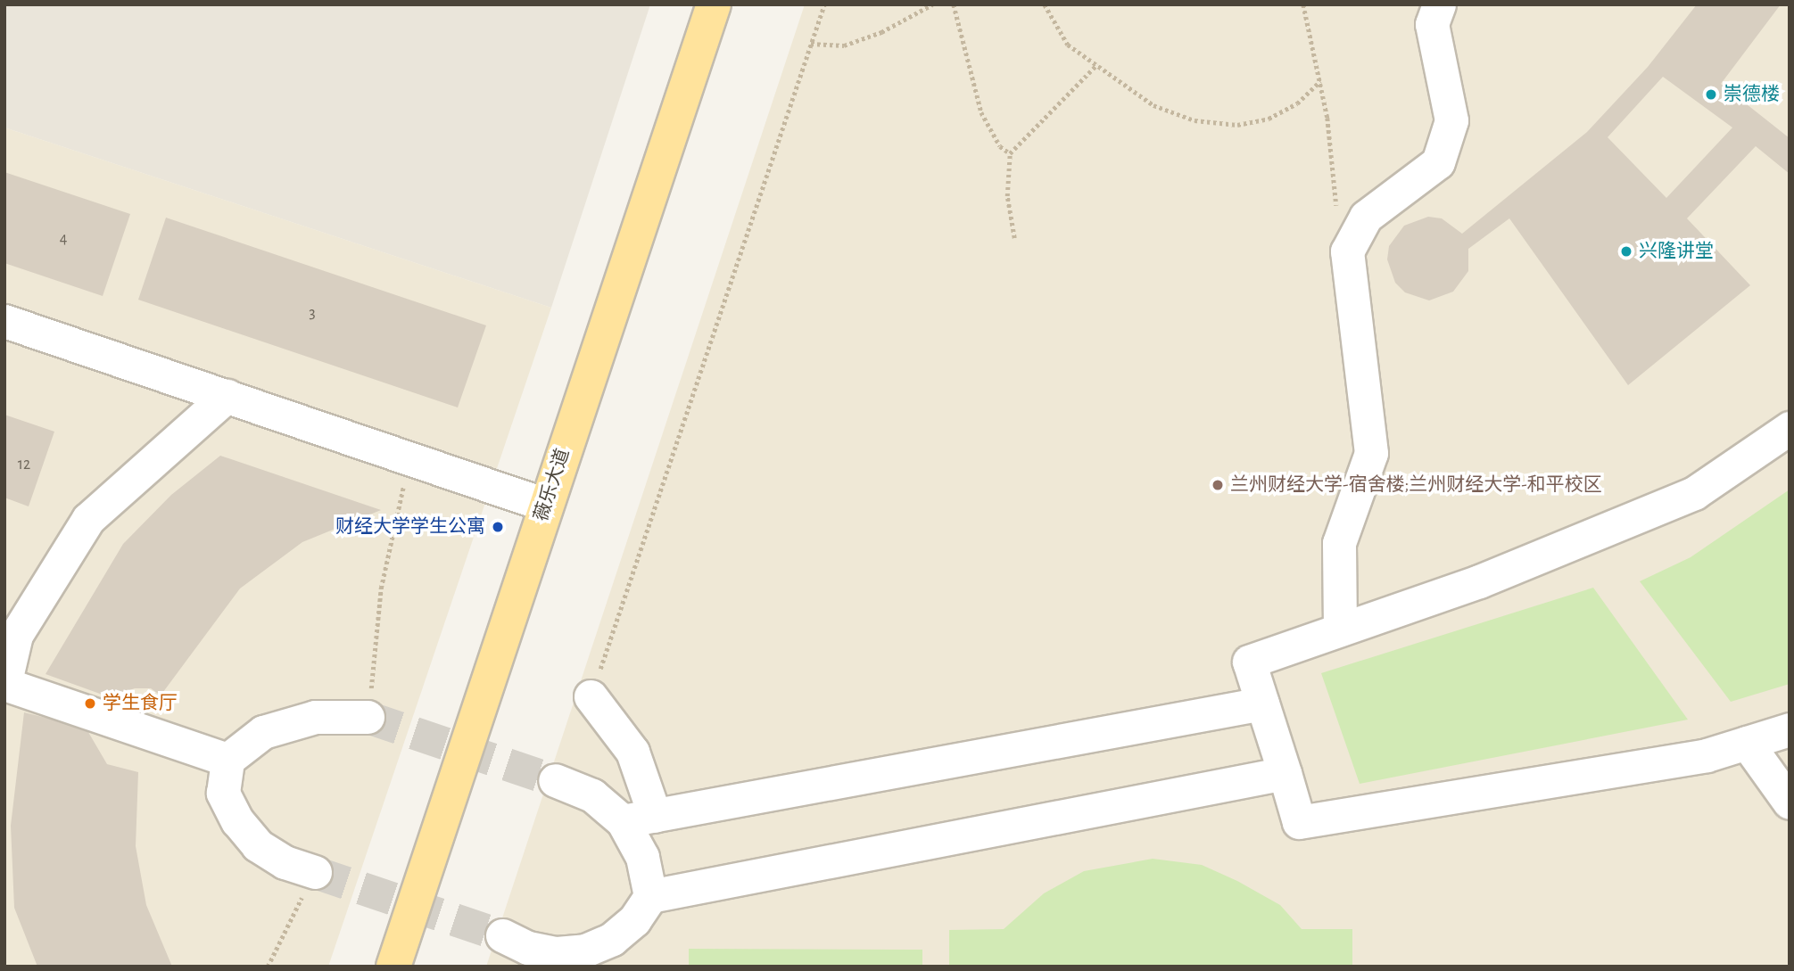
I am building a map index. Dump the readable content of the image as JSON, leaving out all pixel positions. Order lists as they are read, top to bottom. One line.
{"streets":{"main road":["薇乐大道"]},"places":["崇德楼","兴隆讲堂","兰州财经大学-宿舍楼;兰州财经大学-和平校区","财经大学学生公寓","学生食厅"],"house_numbers":["4","3","12"]}
